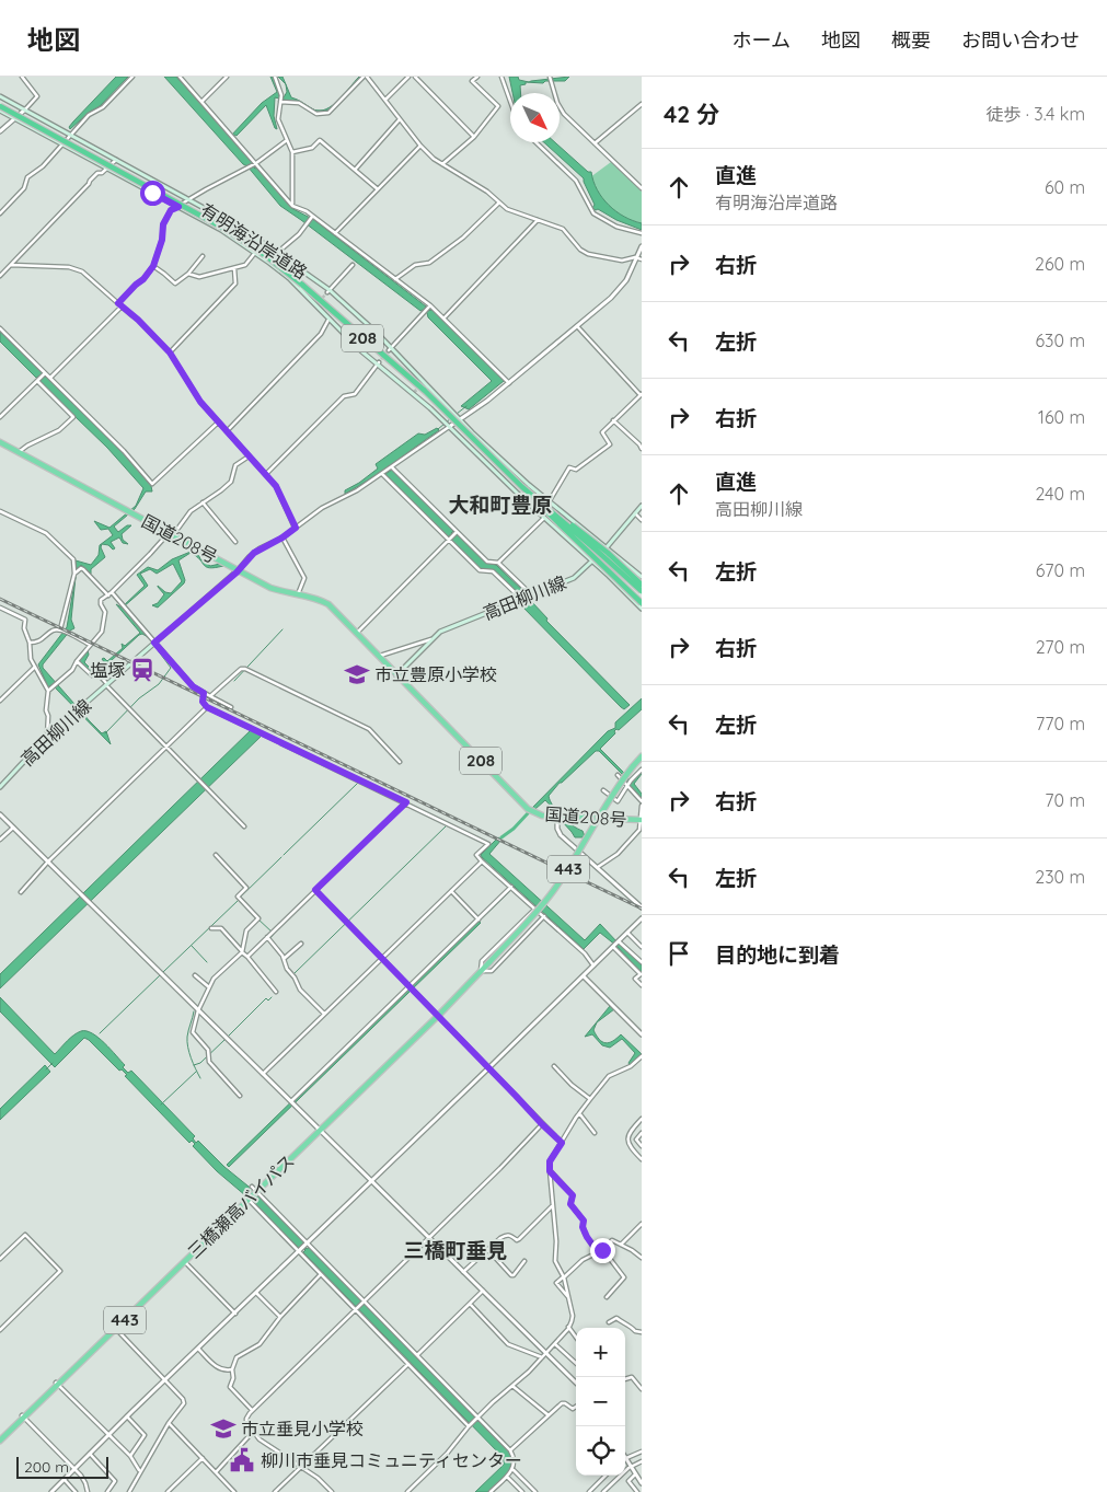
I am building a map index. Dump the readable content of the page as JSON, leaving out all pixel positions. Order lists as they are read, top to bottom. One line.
{"streets":{"highway":["208","国道208号","443","三橋瀬高バイパス"],"main road":["有明海沿岸道路","高田柳川線"]},"crossings":[["有明海沿岸道路","208"],["国道208号","高田柳川線"]],"districts":["大和町豊原","三橋町垂見"],"places":{"station":["塩塚"],"school or university":["市立豊原小学校","市立垂見小学校"],"public building":["柳川市垂見コミュニティセンター"]},"scale_bar":"200 m","north":"bottom right","page":{"header":"地図","nav":["ホーム","地図","概要","お問い合わせ"],"heading":["42 分","徒歩 · 3.4 km"],"list":[["直進","有明海沿岸道路","60 m"],["右折","260 m"],["左折","630 m"],["右折","160 m"],["直進","高田柳川線","240 m"],["左折","670 m"],["右折","270 m"],["左折","770 m"],["右折","70 m"],["左折","230 m"],"目的地に到着"],"map_buttons":["+","−"],"scale":"200 m"}}
